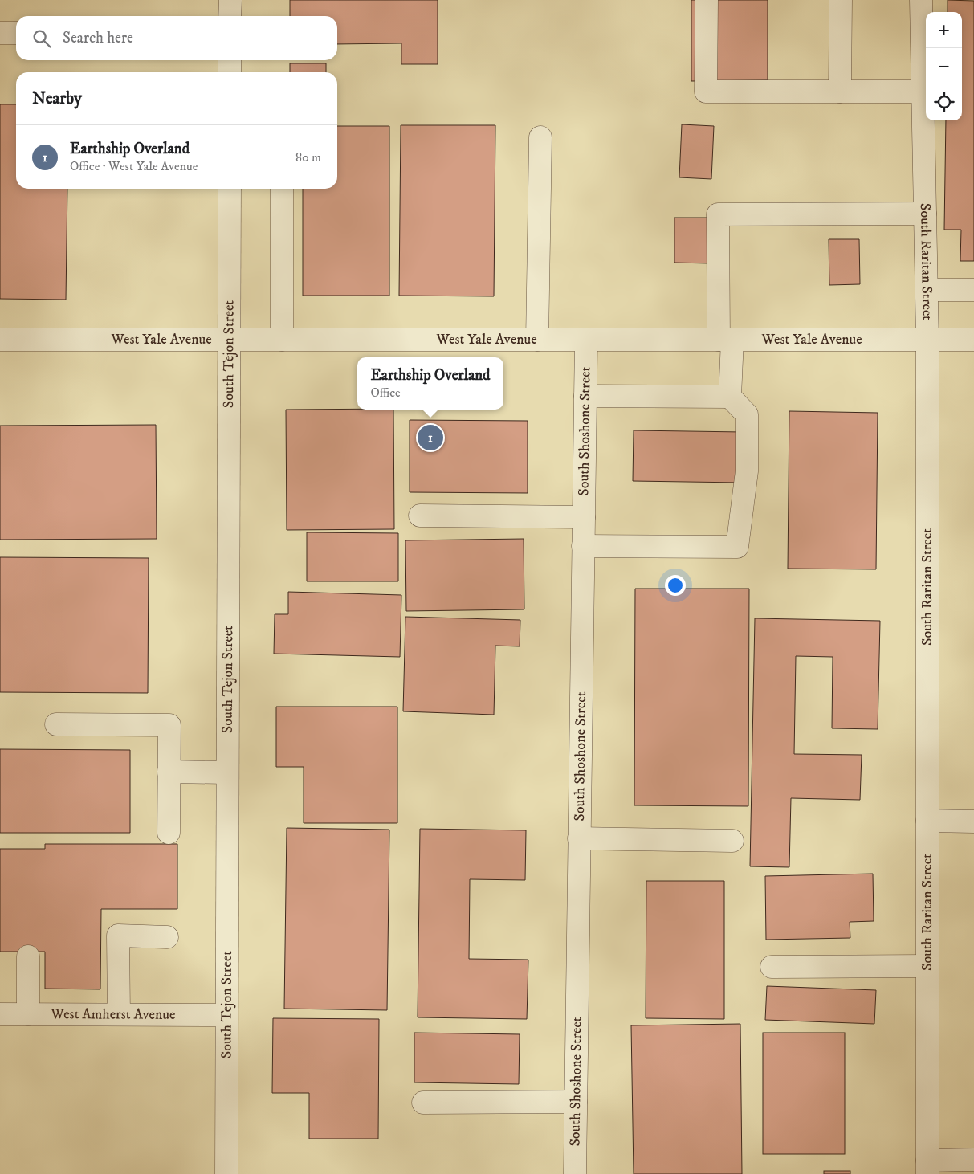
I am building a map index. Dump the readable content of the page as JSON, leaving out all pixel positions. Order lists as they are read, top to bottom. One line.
{"streets":{"street":["South Raritan Street","West Yale Avenue","South Tejon Street","South Shoshone Street","West Amherst Avenue"]},"crossings":[["South Raritan Street","West Yale Avenue"],["West Yale Avenue","South Tejon Street"],["West Yale Avenue","South Shoshone Street"],["South Tejon Street","West Amherst Avenue"]],"page":{"map_buttons":["+","−"],"search":"Search here","heading":"Nearby","list":[{"mark":"1","name":"Earthship Overland","note":"Office · West Yale Avenue","value":"80 m"}],"popup":["Earthship Overland","Office"],"pins":"1"}}
